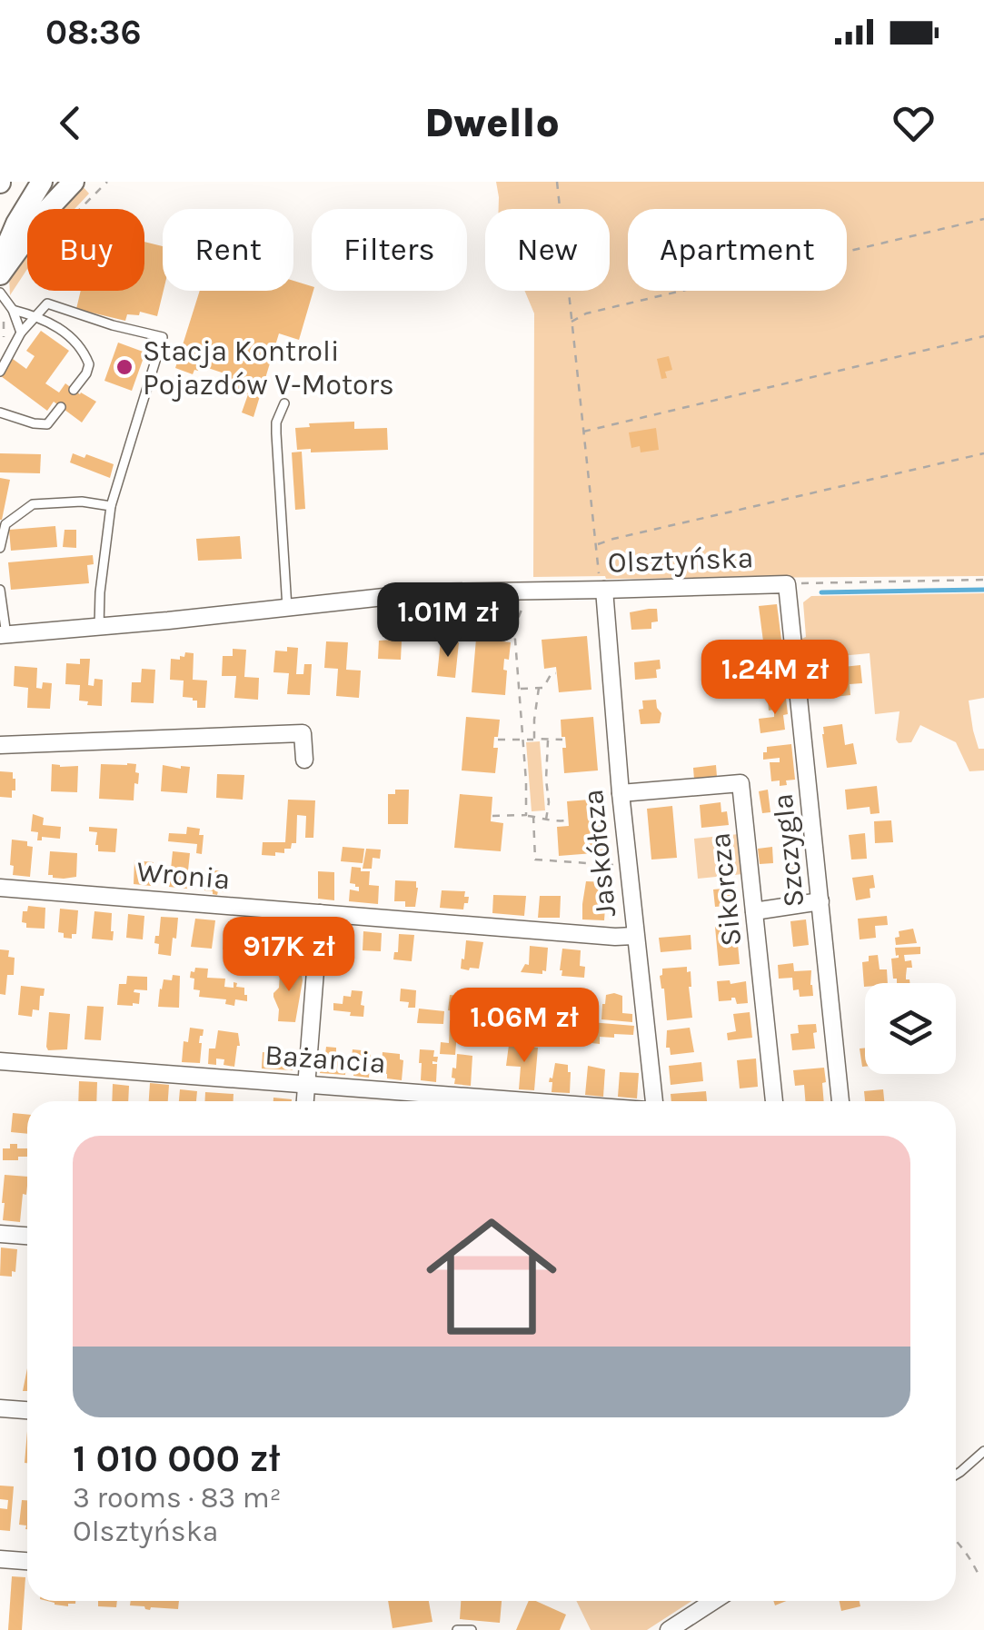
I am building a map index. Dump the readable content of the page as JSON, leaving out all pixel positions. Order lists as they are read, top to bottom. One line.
{"streets":{"street":["Olsztyńska","Szczygla","Jaskółcza","Wronia","Sikorcza","Bażancia"]},"crossings":[["Olsztyńska","Szczygla"],["Olsztyńska","Jaskółcza"],["Jaskółcza","Wronia"],["Jaskółcza","Sikorcza"]],"places":["Stacja Kontroli Pojazdów V-Motors"],"page":{"status":"08:36","header":"Dwello","chip":["Buy","Rent","Filters","New","Apartment"],"price":["1.01M zł","1.24M zł","917K zł","1.06M zł"],"list":[{"name":"1 010 000 zł","note":"3 rooms · 83 m² · Olsztyńska"}]}}
